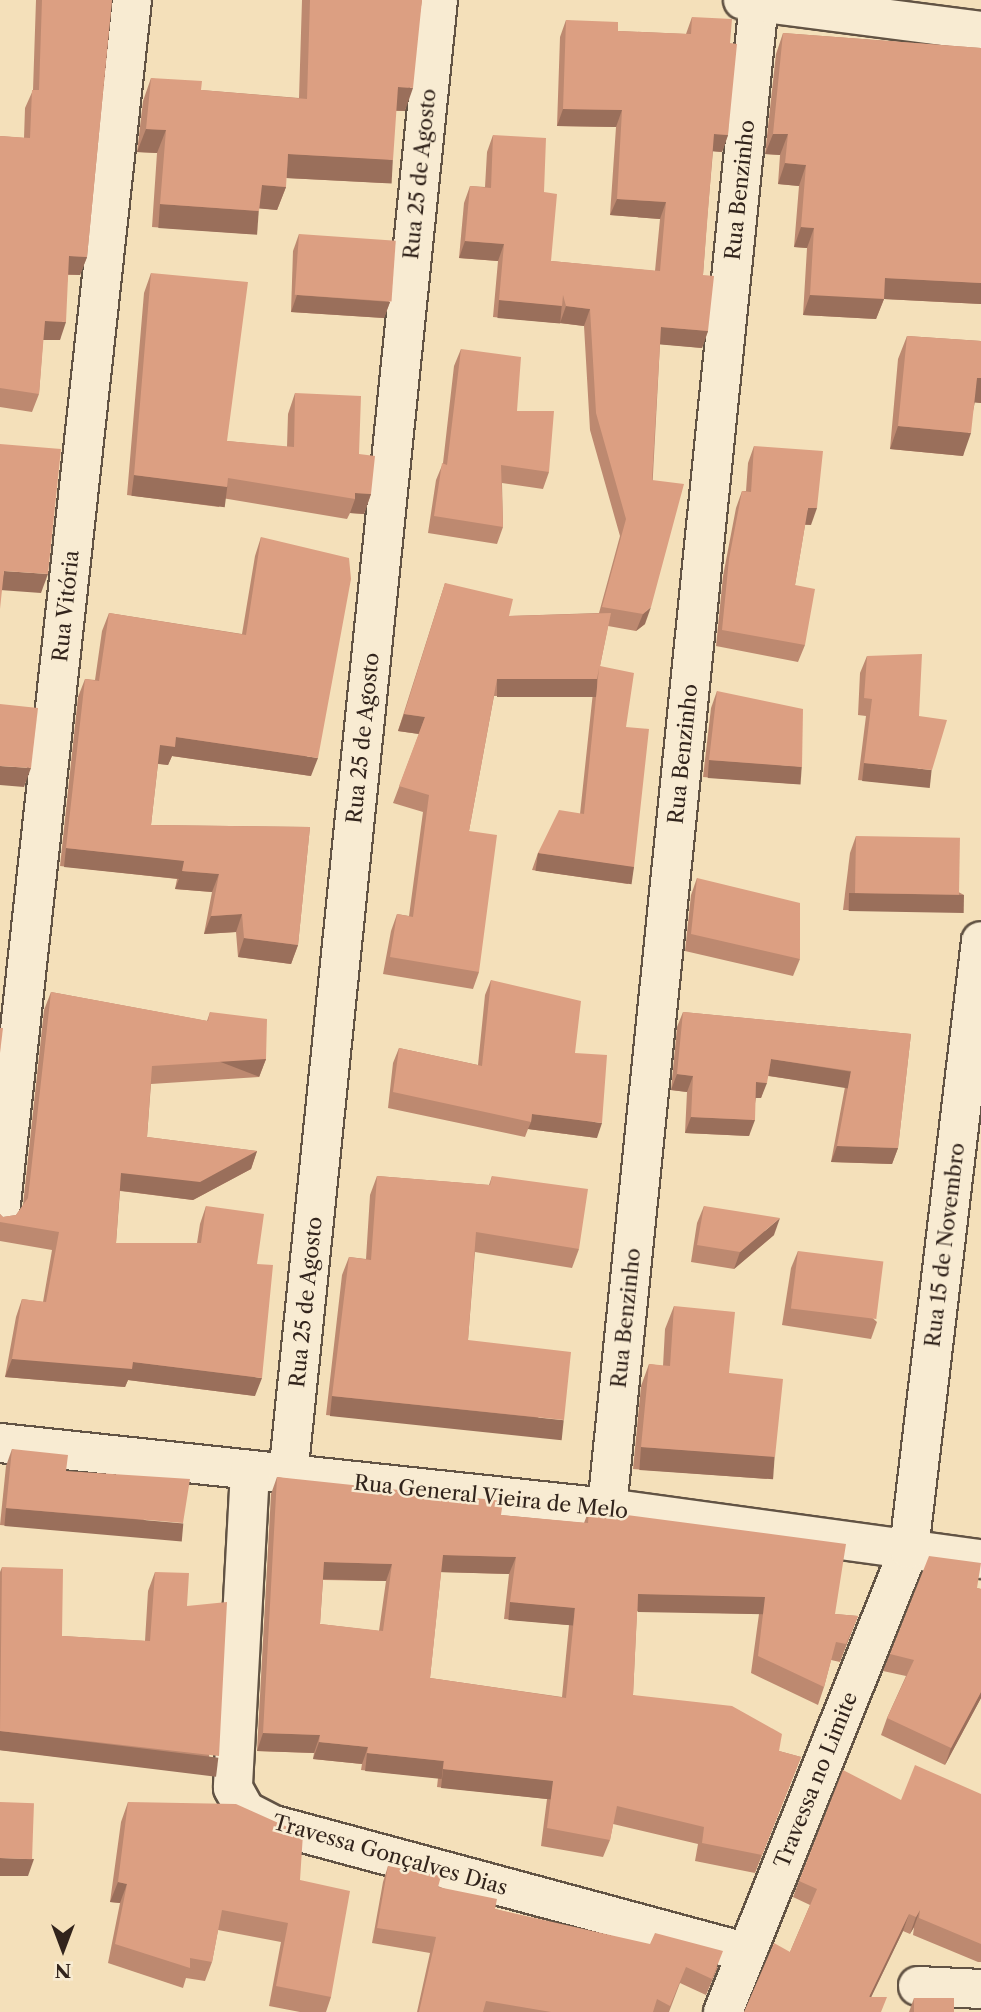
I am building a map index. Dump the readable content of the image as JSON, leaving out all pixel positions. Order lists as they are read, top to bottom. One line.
{"streets":{"street":["Rua 25 de Agosto","Rua Benzinho","Rua Vitória","Rua 15 de Novembro","Rua General Vieira de Melo","Travessa no Limite","Travessa Gonçalves Dias"]},"crossings":[["Rua 25 de Agosto","Rua General Vieira de Melo"],["Rua Benzinho","Rua General Vieira de Melo"],["Rua 15 de Novembro","Rua General Vieira de Melo"],["Rua 15 de Novembro","Travessa no Limite"],["Rua General Vieira de Melo","Travessa no Limite"],["Rua General Vieira de Melo","Travessa Gonçalves Dias"],["Travessa no Limite","Travessa Gonçalves Dias"]],"north":"bottom"}
